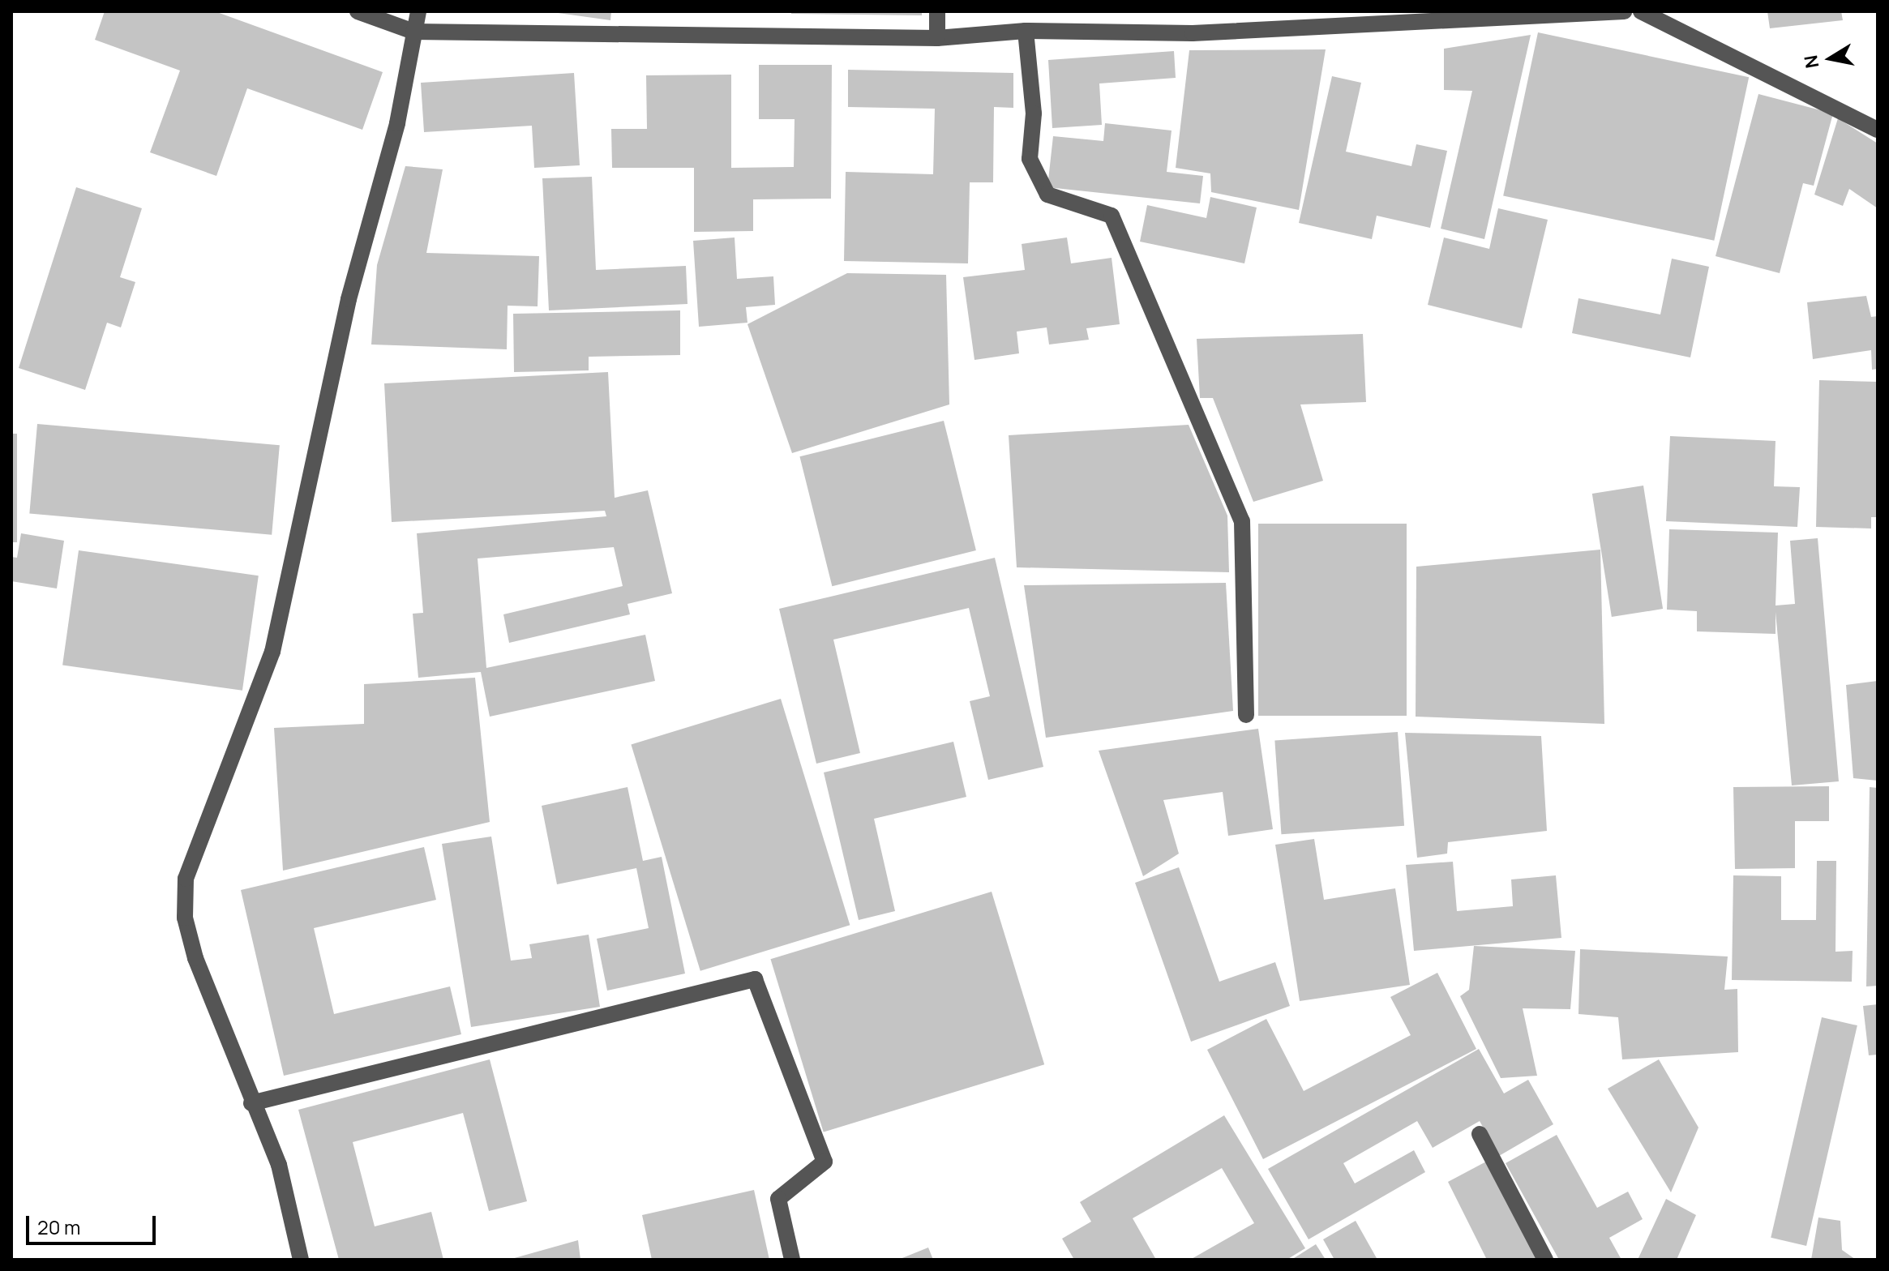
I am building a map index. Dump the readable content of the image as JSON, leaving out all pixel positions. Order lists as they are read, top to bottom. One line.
{"scale_bar":"20 m","north":"left"}
